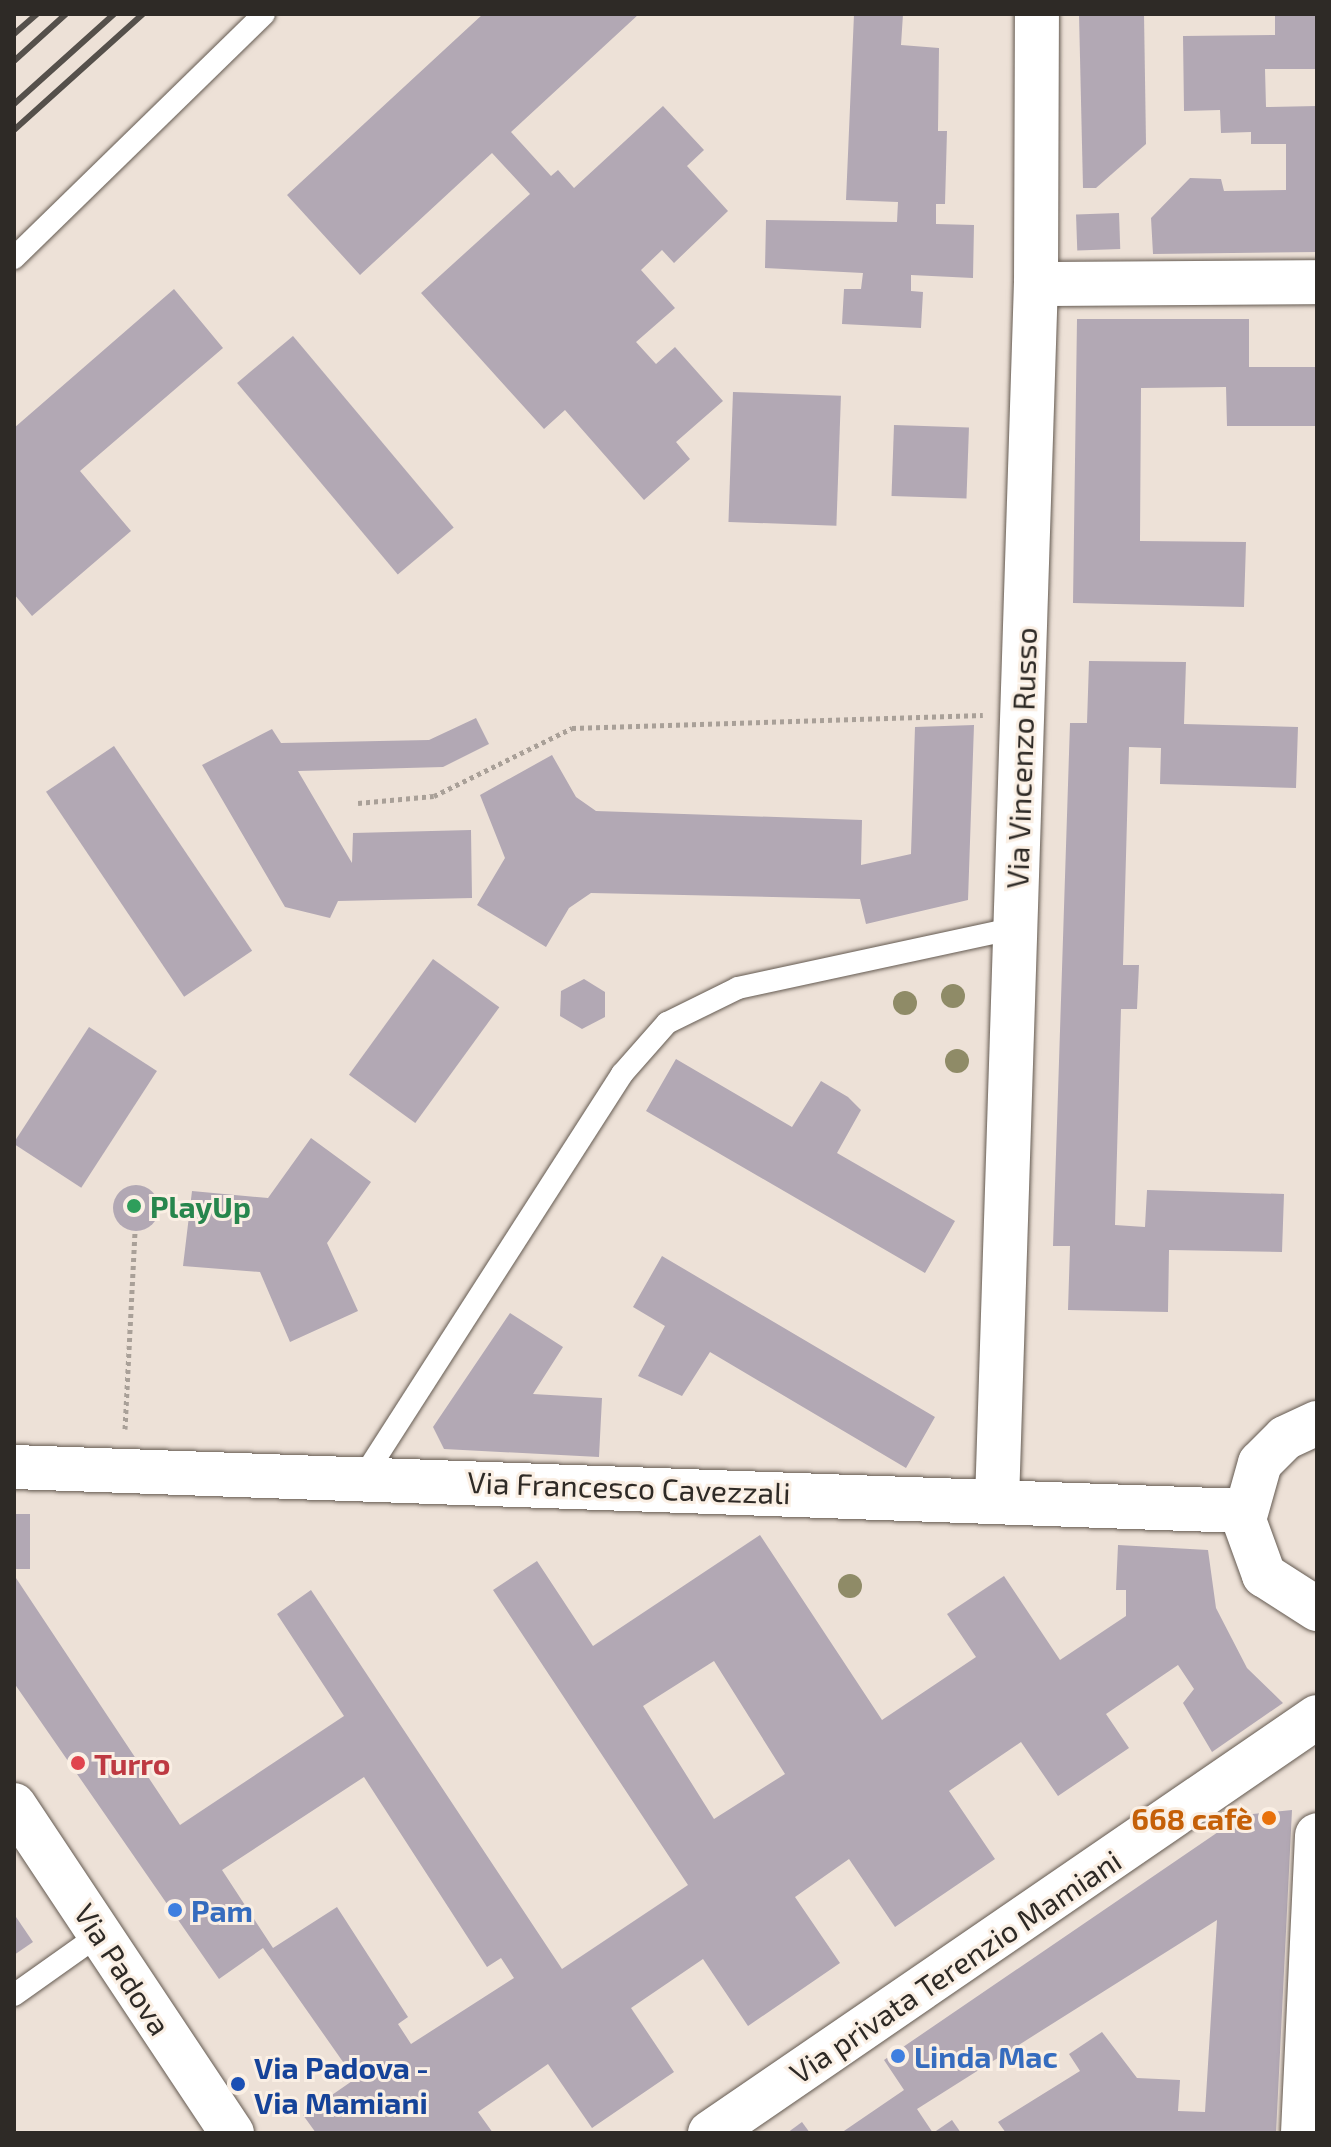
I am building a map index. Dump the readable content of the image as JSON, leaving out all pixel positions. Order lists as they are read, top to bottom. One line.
{"streets":{"street":["Via Vincenzo Russo","Via Francesco Cavezzali","Via privata Terenzio Mamiani","Via Padova"]},"crossings":[["Via Vincenzo Russo","Via Francesco Cavezzali"]],"places":["PlayUp","Turro","668 cafè","Pam","Linda Mac","Via Padova - Via Mamiani"]}
